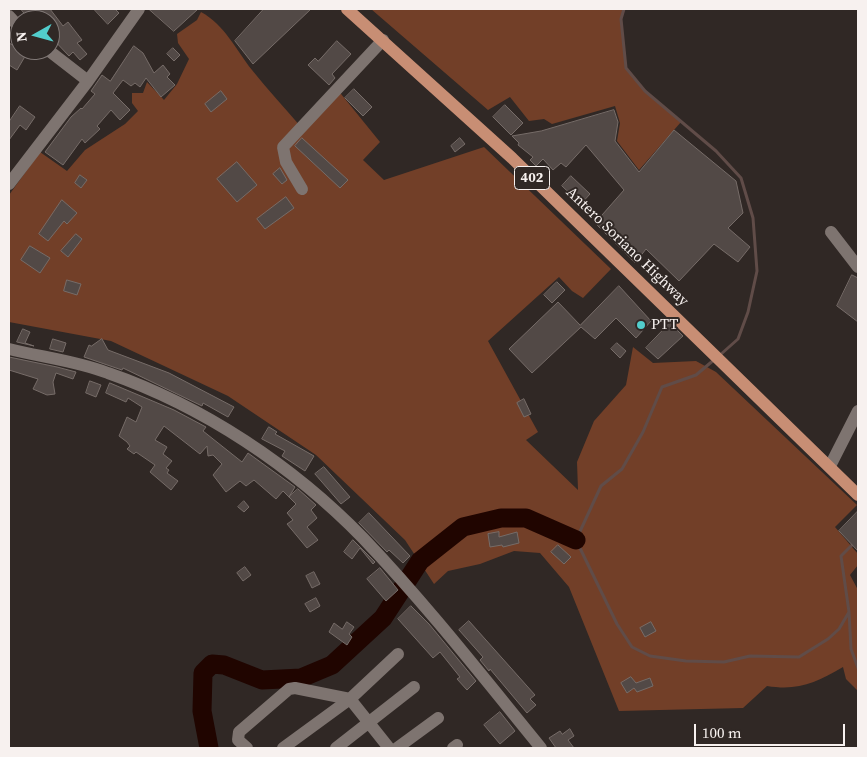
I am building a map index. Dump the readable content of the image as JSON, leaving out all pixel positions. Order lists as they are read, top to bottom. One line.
{"streets":{"main road":["402","Antero Soriano Highway"]},"places":["PTT"],"scale_bar":"100 m","north":"left"}
